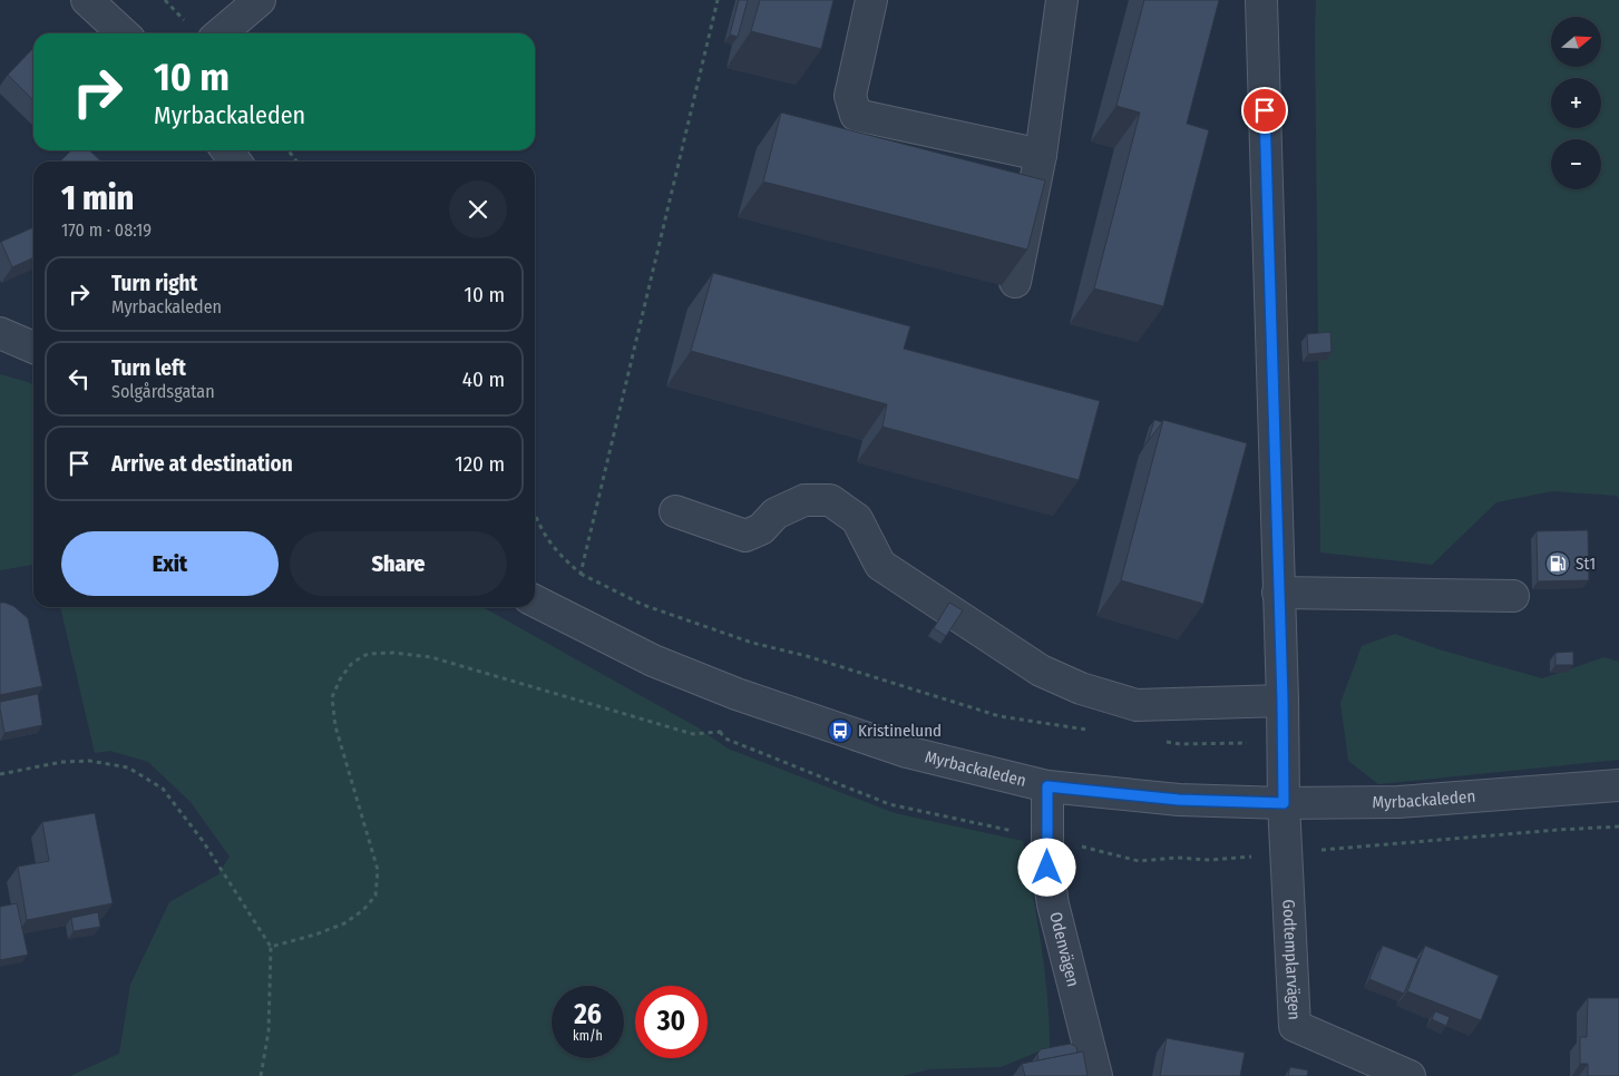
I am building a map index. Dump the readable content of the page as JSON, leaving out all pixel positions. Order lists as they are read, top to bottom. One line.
{"streets":{"street":["Myrbackaleden","Odenvägen","Godtemplarvägen"]},"crossings":[["Myrbackaleden","Odenvägen"],["Myrbackaleden","Godtemplarvägen"]],"places":{"fuel station":["St1"],"bus stop":["Kristinelund"]},"north":"right","page":{"map_buttons":["+","−"],"turn":["10 m","Myrbackaleden"],"heading":["1 min","170 m · 08:19"],"list":[{"name":"Turn right","note":"Myrbackaleden","value":"10 m"},{"name":"Turn left","note":"Solgårdsgatan","value":"40 m"},{"name":"Arrive at destination","value":"120 m"}],"buttons":["Exit","Share"],"speed":"26 km/h","limit":"30"}}
